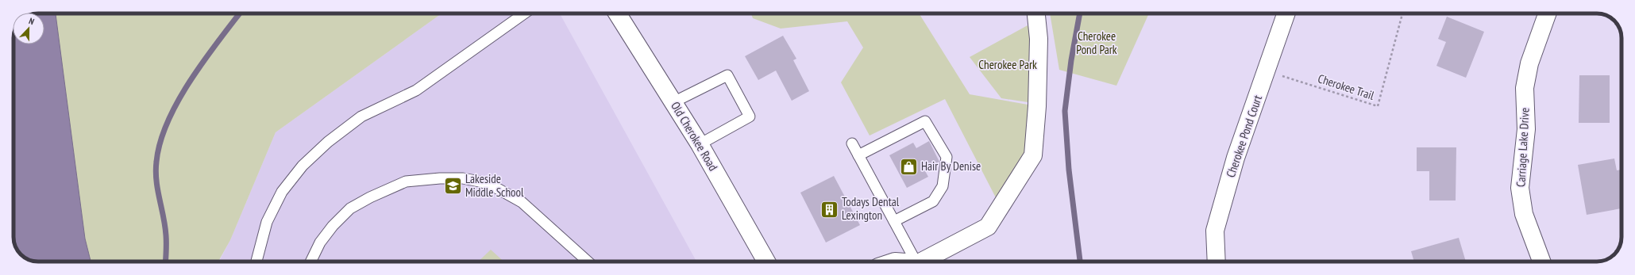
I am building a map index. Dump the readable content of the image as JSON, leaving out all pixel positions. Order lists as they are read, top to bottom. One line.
{"streets":{"street":["Old Cherokee Road","Cherokee Pond Court","Carriage Lake Drive"],"path":["Cherokee Trail"]},"crossings":[["Cherokee Trail","Cherokee Pond Court"]],"parks":["Cherokee Pond Park","Cherokee Park"],"places":{"shop":["Hair By Denise"],"school or university":["Lakeside Middle School"],"building":["Todays Dental Lexington"]},"north":"top"}
